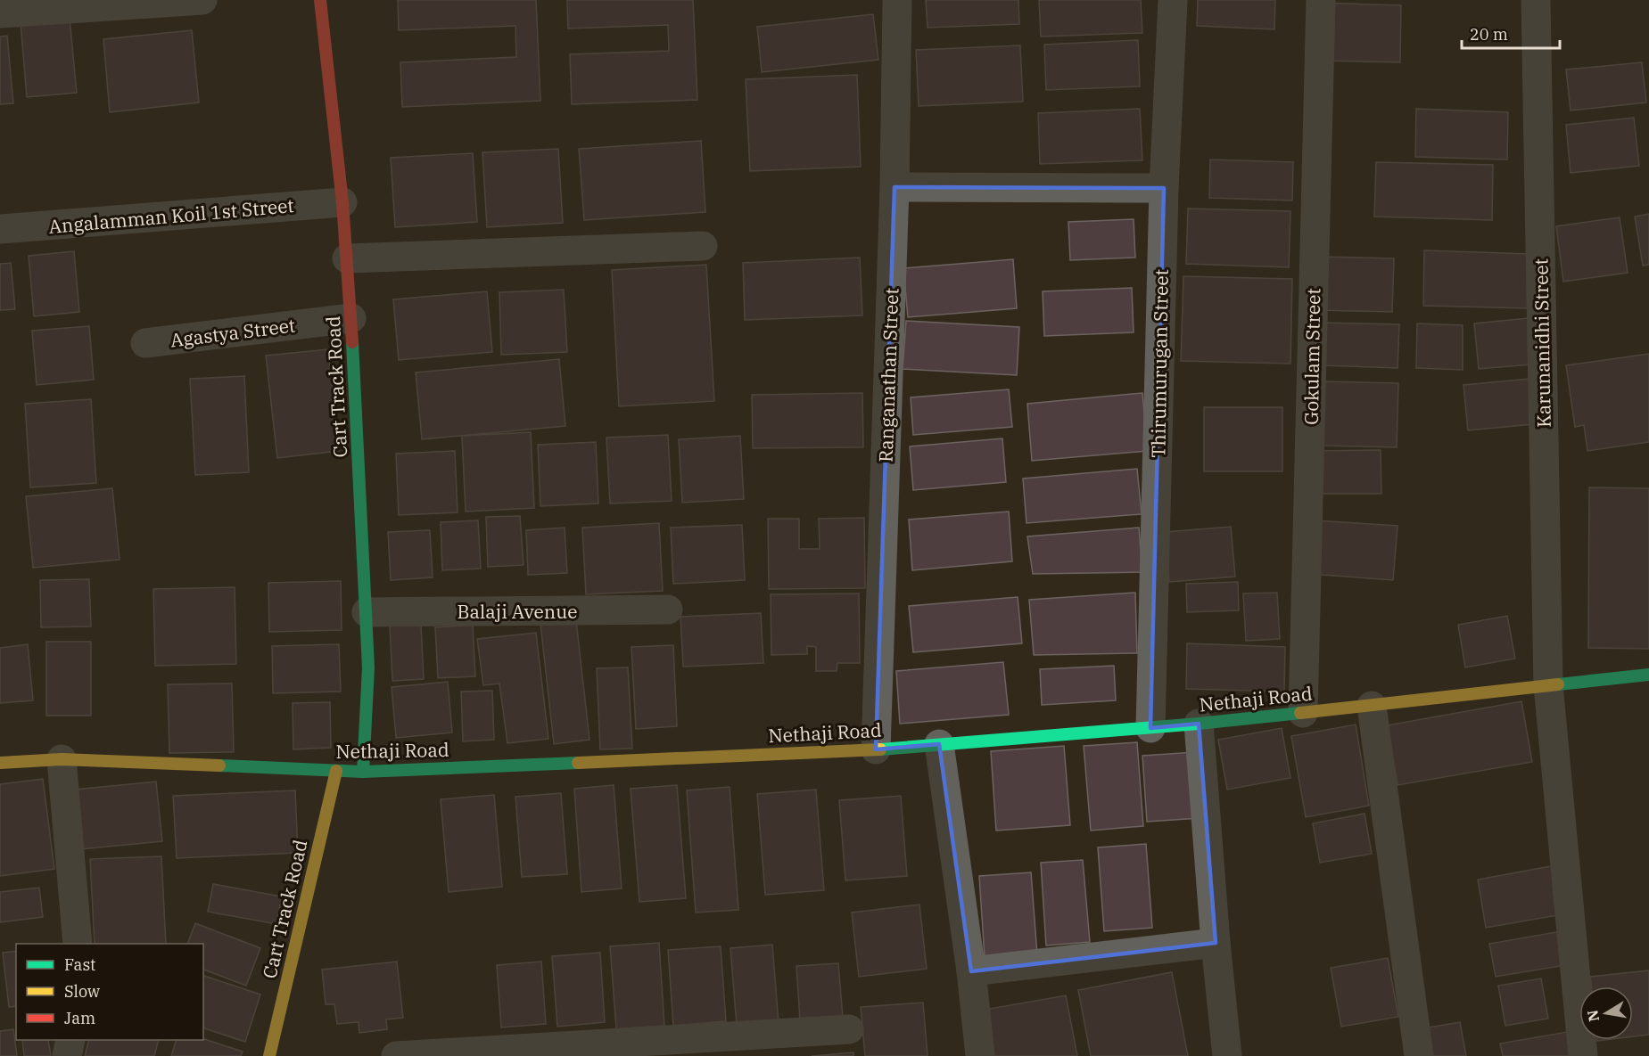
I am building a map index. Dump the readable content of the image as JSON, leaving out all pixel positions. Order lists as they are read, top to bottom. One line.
{"streets":{"street":["Angalamman Koil 1st Street","Agastya Street","Karunanidhi Street","Gokulam Street","Thirumurugan Street","Ranganathan Street","Cart Track Road","Balaji Avenue","Nethaji Road"]},"crossings":[["Angalamman Koil 1st Street","Cart Track Road"],["Agastya Street","Cart Track Road"],["Karunanidhi Street","Nethaji Road"],["Gokulam Street","Nethaji Road"],["Thirumurugan Street","Nethaji Road"],["Ranganathan Street","Nethaji Road"],["Cart Track Road","Balaji Avenue"],["Cart Track Road","Nethaji Road"]],"legend":["Fast","Slow","Jam"],"scale_bar":"20 m","north":"left"}
